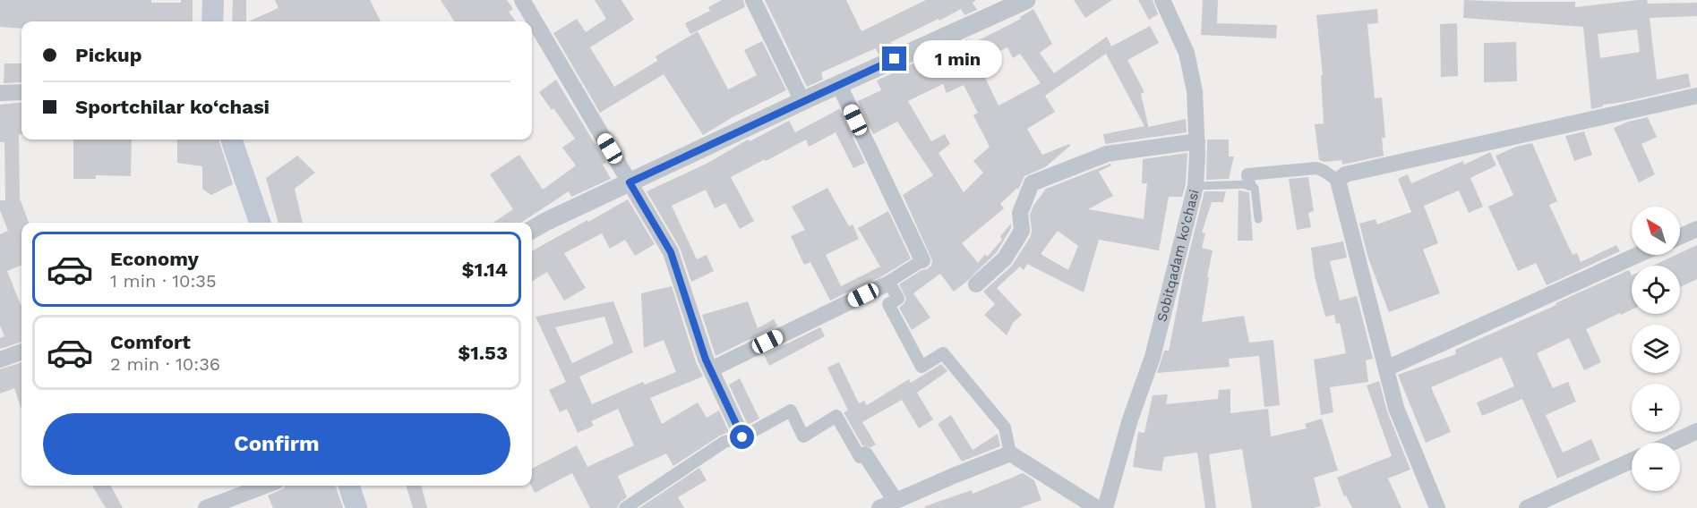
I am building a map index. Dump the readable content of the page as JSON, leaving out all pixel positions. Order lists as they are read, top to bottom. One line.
{"streets":{"street":["Sobitqadam ko'chasi"]},"north":"top left","page":{"banner":["Pickup","Sportchilar ko‘chasi"],"bubble":"1 min","map_buttons":["+","−"],"list":[{"name":"Economy","note":"1 min · 10:35","value":"$1.14"},{"name":"Comfort","note":"2 min · 10:36","value":"$1.53"}],"buttons":"Confirm"}}
